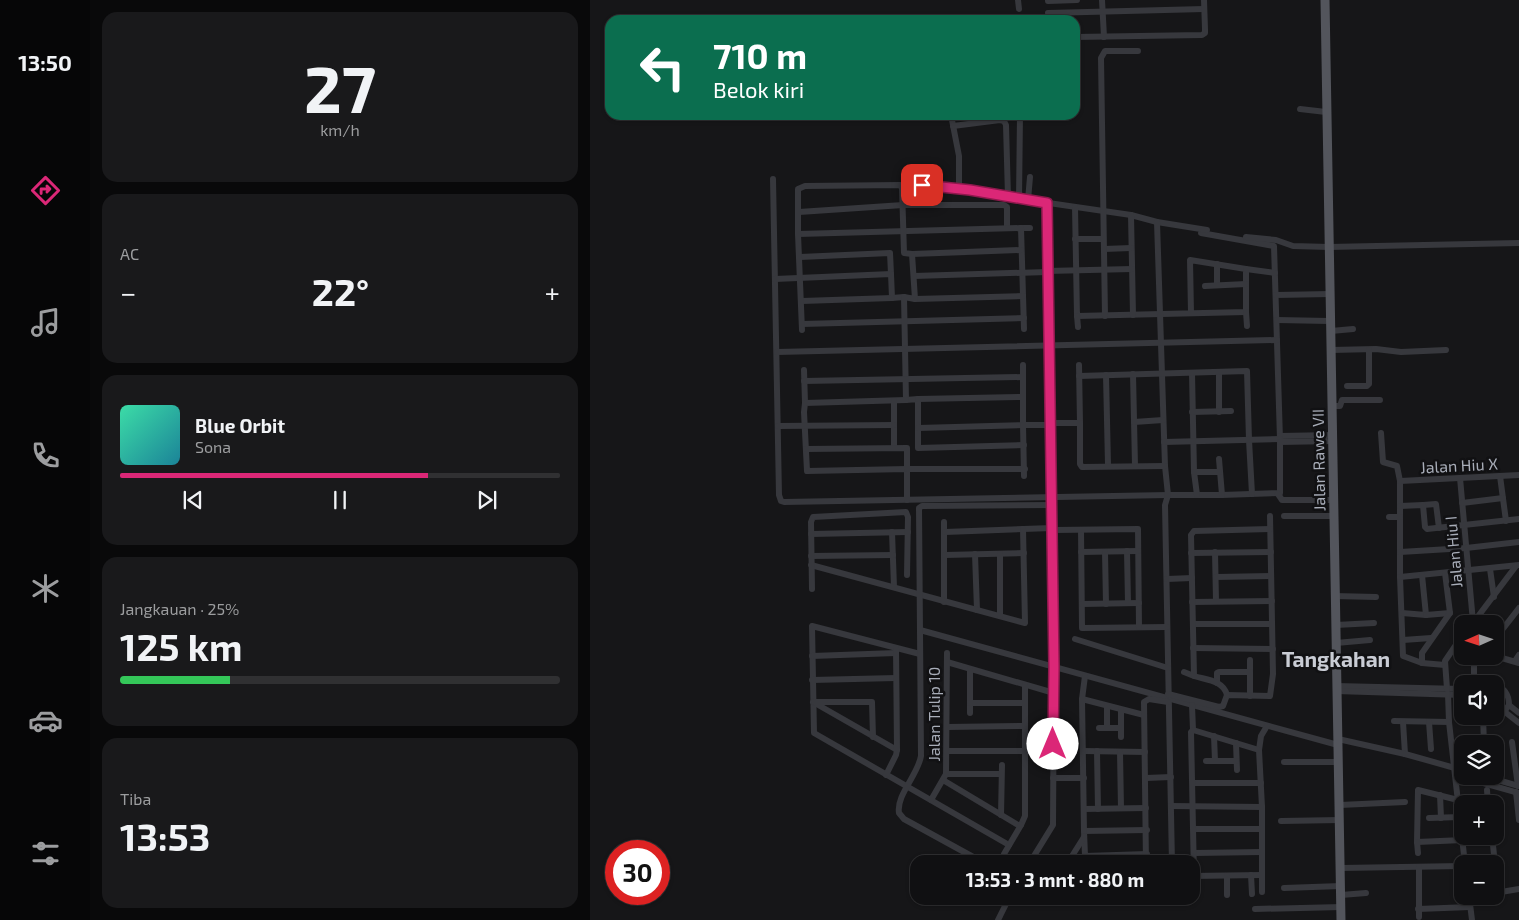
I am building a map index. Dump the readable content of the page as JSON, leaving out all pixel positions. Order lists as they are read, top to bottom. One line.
{"streets":{"main road":["Jalan Rawe VII"],"street":["Jalan Hiu X","Jalan Hiu I","Jalan Tulip 10"]},"crossings":[["Jalan Hiu X","Jalan Hiu I"]],"districts":["Tangkahan"],"north":"left","page":{"tabs":"13:50","tile":[["27","km/h"],"AC",["Jangkauan · 25%","125 km"],["Tiba","13:53"]],"turn":["710 m","Belok kiri"],"heat":["−","22°","+"],"song":["Blue Orbit","Sona"],"map_buttons":["+","−"],"limit":"30","trip":"13:53 · 3 mnt · 880 m"}}
